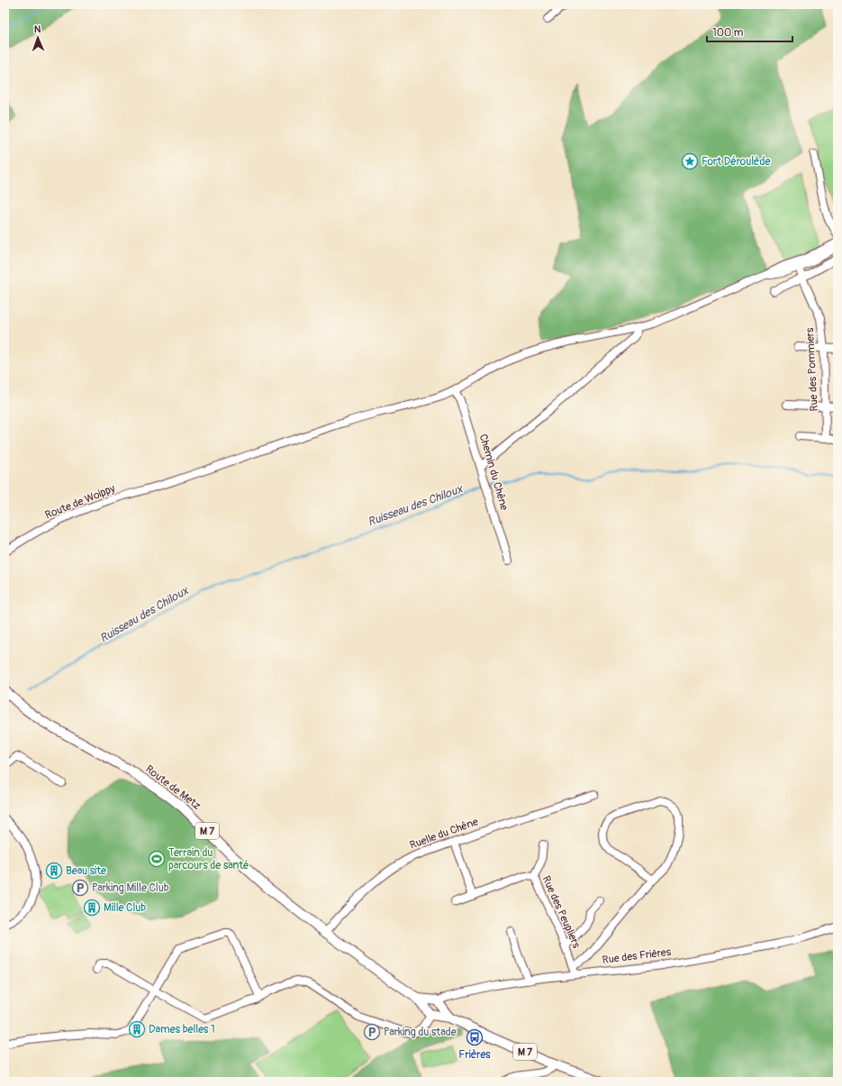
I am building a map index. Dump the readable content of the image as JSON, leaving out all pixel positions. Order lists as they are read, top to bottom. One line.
{"streets":{"main road":["Route de Metz","M 7"],"street":["Rue des Pommiers","Chemin du Chêne","Route de Woippy","Ruelle du Chêne","Rue des Peupliers","Rue des Frières"]},"crossings":[["Rue des Pommiers","Route de Woippy"],["Chemin du Chêne","Route de Woippy"],["Route de Metz","M 7"],["Route de Metz","Ruelle du Chêne"],["Route de Metz","Rue des Frières"],["M 7","Rue des Frières"],["Rue des Peupliers","Rue des Frières"]],"water":["Ruisseau des Chiloux"],"places":{"place":["Fort Déroulède"],"sports":["Terrain du parcours de santé"],"building":["Beau site","Mille Club","Dames belles 1"],"parking":["Parking Mille Club","Parking du stade"],"bus stop":["Frières"]},"scale_bar":"100 m","north":"top"}
